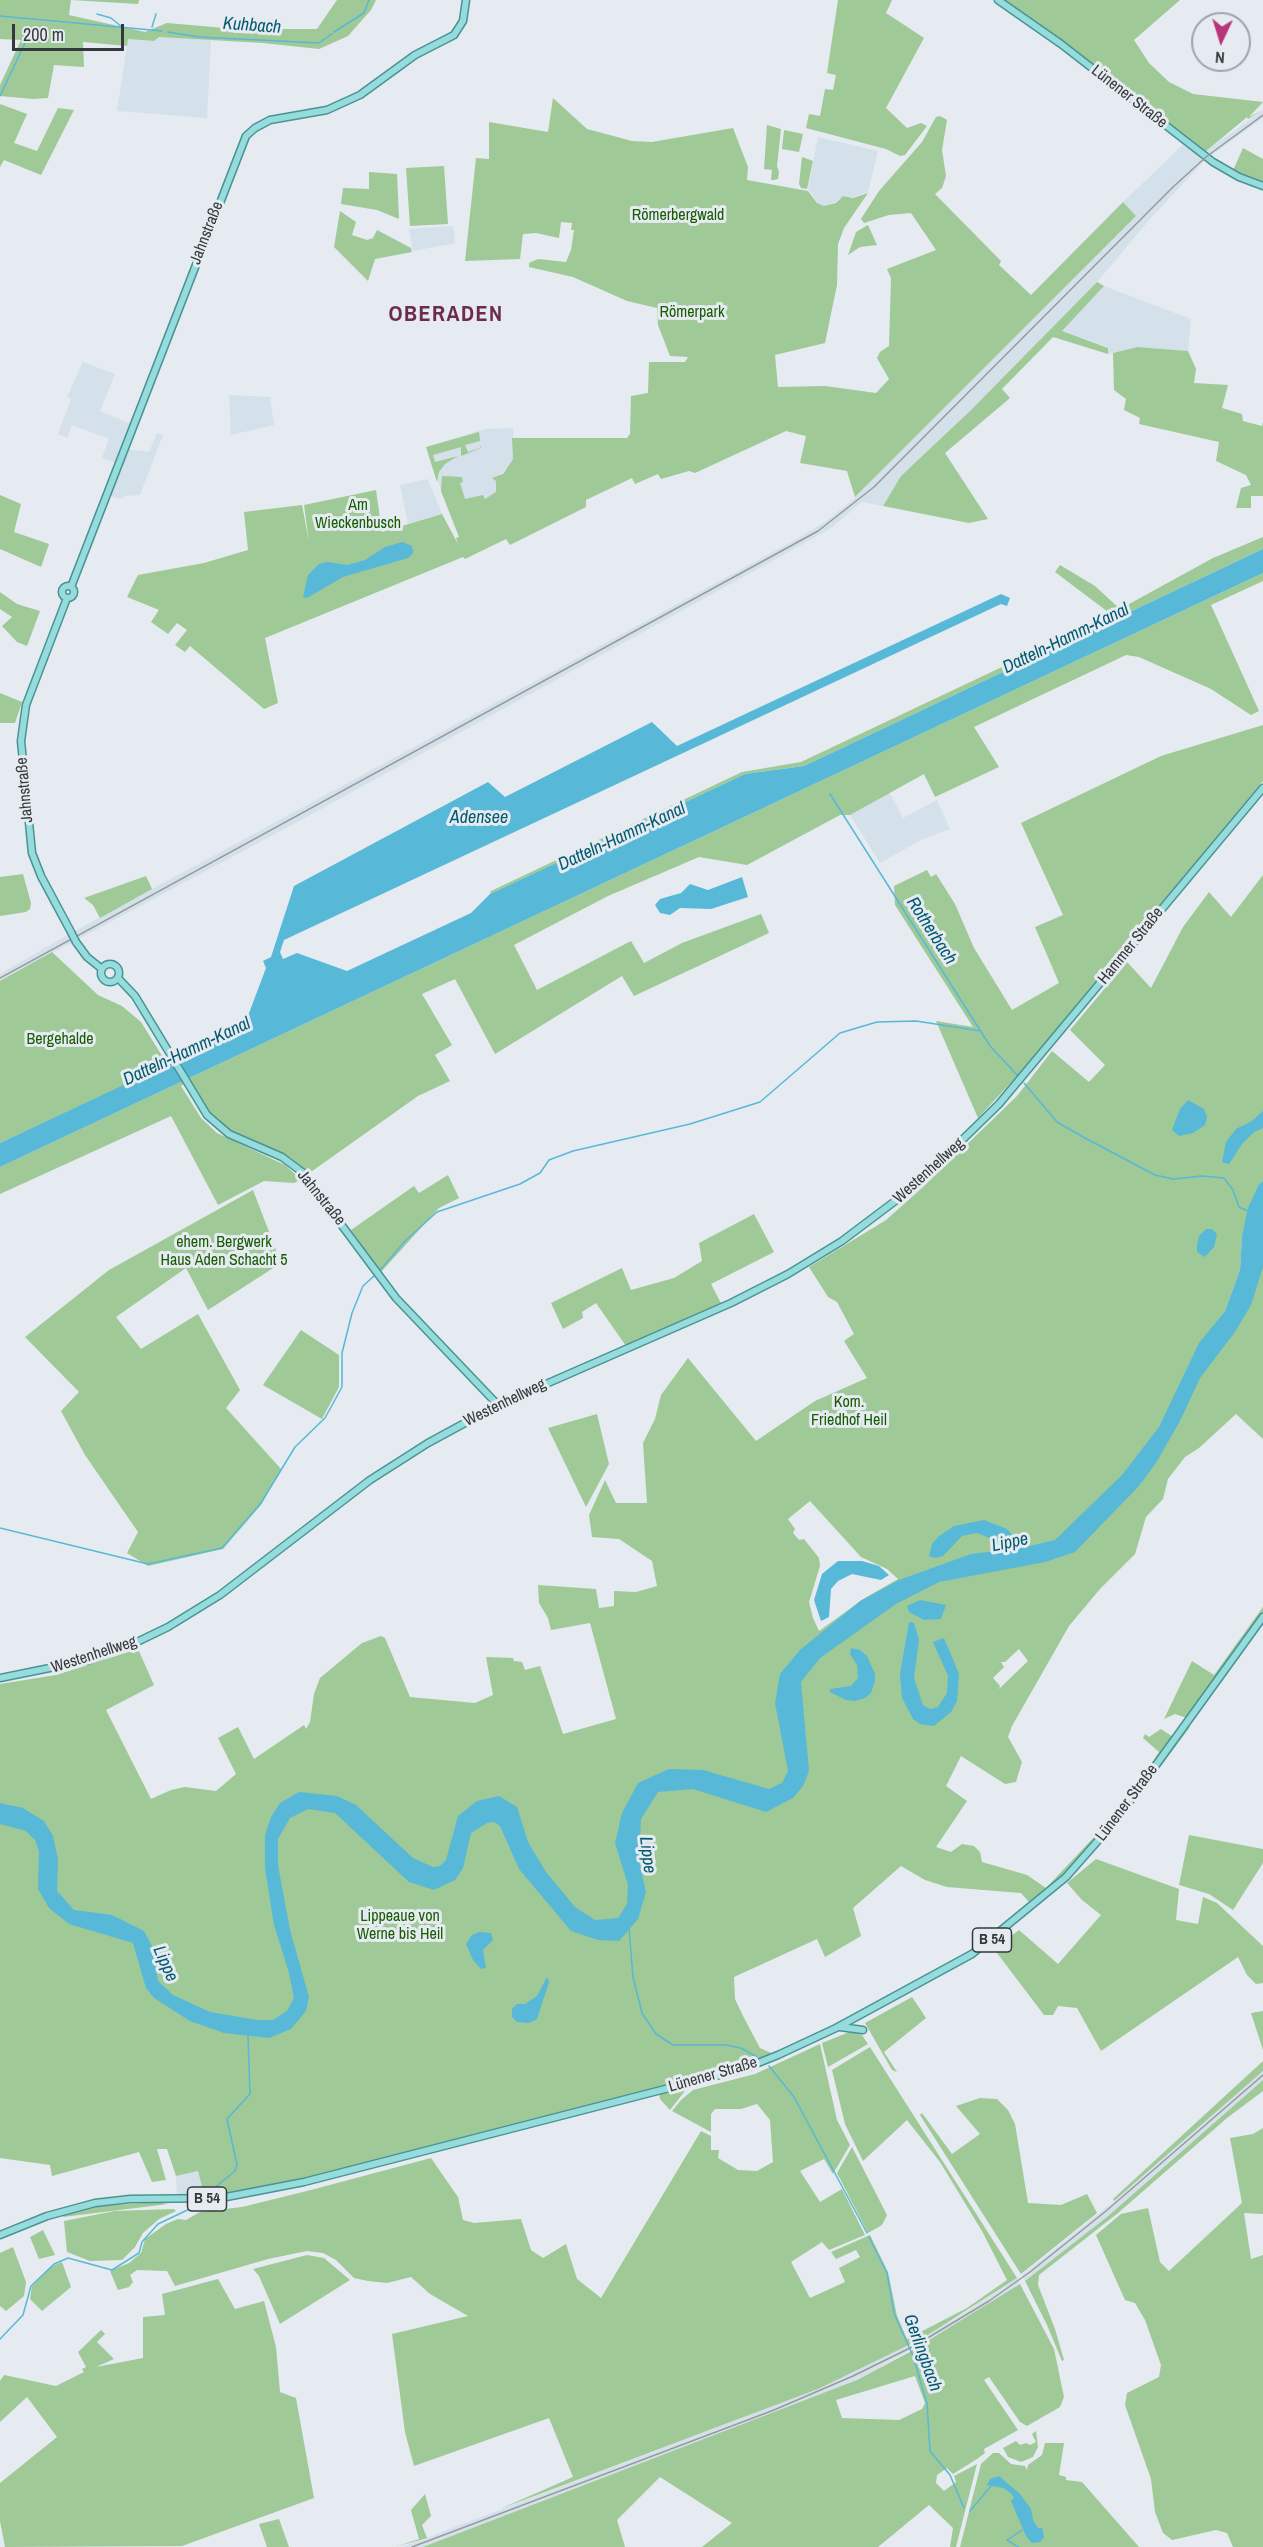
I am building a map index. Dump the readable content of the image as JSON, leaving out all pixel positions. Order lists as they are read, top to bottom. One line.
{"streets":{"main road":["Lünener Straße","Jahnstraße","Hammer Straße","Westenhellweg","B 54"]},"crossings":[["Jahnstraße","Westenhellweg"],["Hammer Straße","Westenhellweg"]],"districts":["OBERADEN"],"water":["Kuhbach","Datteln-Hamm-Kanal","Adensee","Rotherbach","Lippe","Gerlingbach"],"parks":["Römerbergwald","Römerpark","Am Wieckenbusch","Bergehalde","ehem. Bergwerk Haus Aden Schacht 5","Kom. Friedhof Heil","Lippeaue von Werne bis Heil"],"scale_bar":"200 m","north":"bottom"}
